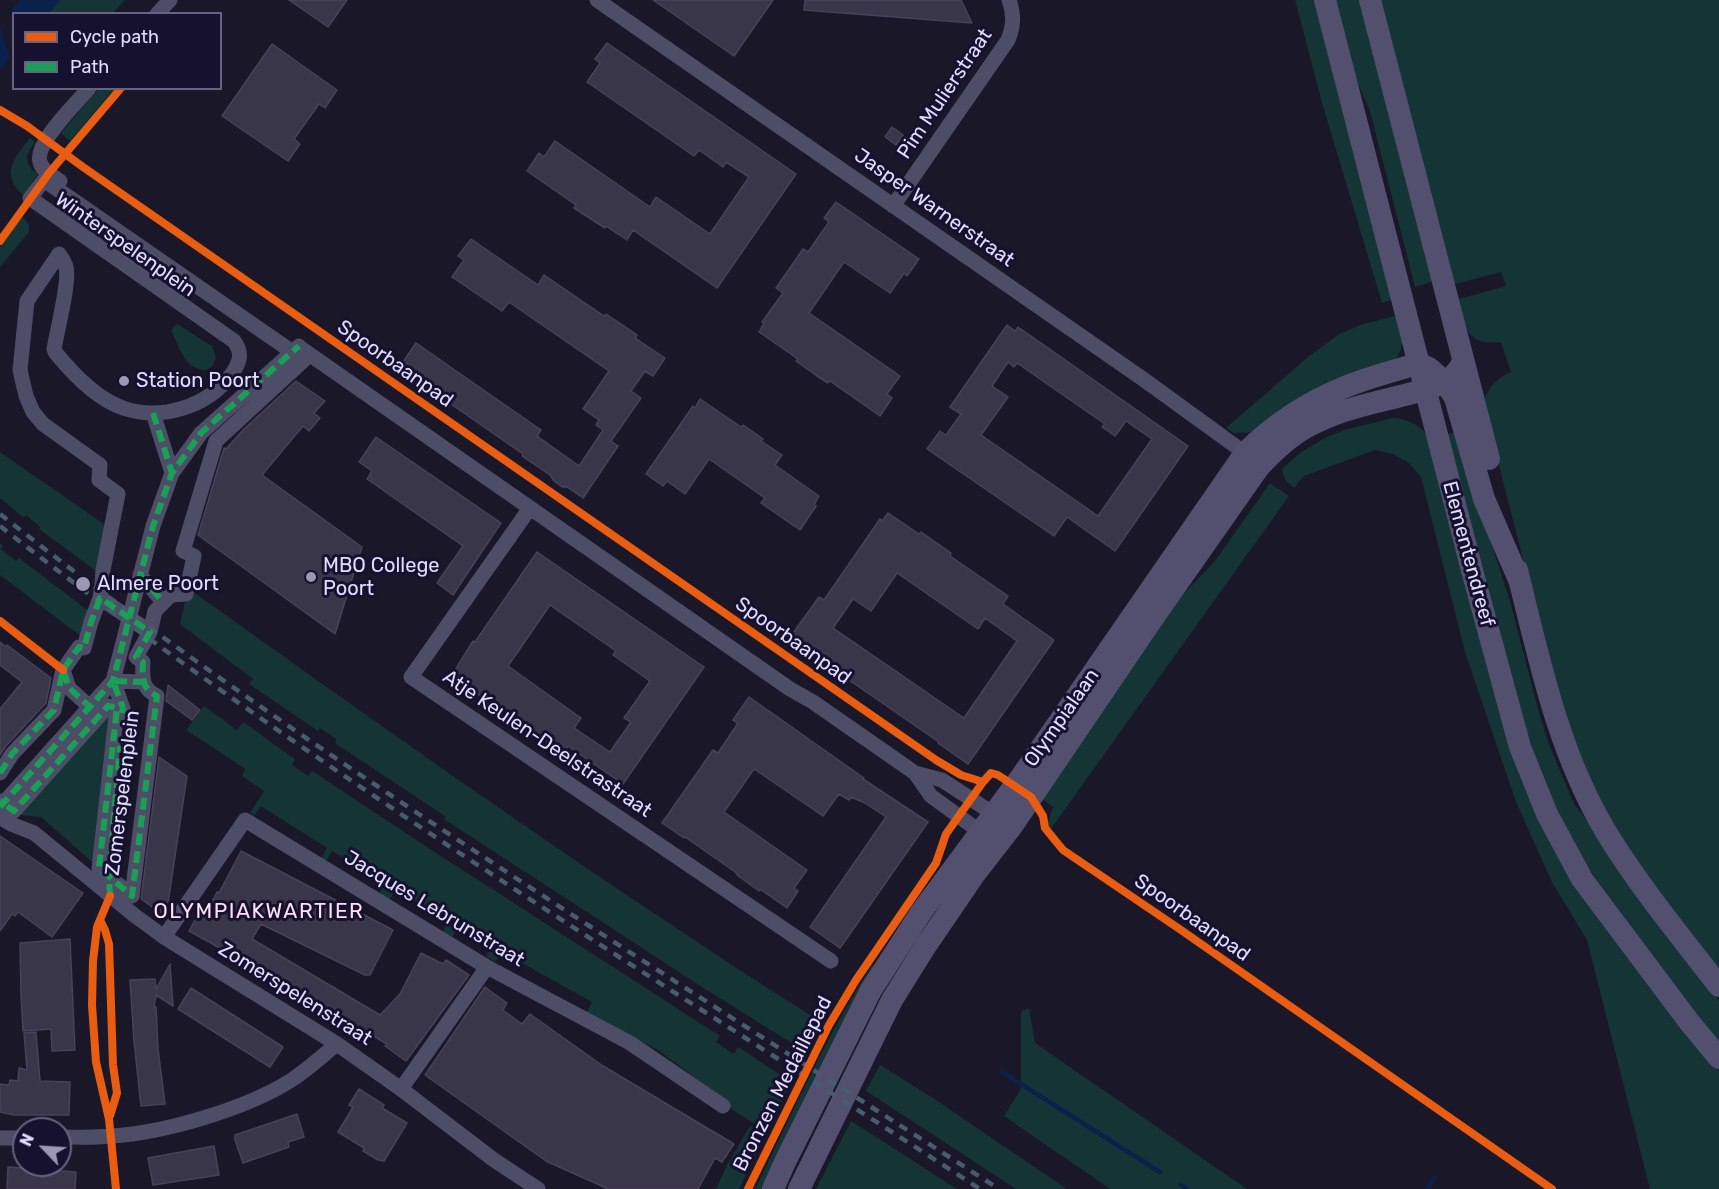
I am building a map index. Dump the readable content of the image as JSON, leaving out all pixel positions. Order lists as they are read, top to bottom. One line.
{"streets":{"main road":["Elementendreef","Olympialaan"],"street":["Pim Mulierstraat","Jasper Warnerstraat","Winterspelenplein","Atje Keulen-Deelstrastraat","Zomerspelenplein","Jacques Lebrunstraat","Zomerspelenstraat"],"cycle path":["Spoorbaanpad","Bronzen Medaillepad"]},"crossings":[["Pim Mulierstraat","Jasper Warnerstraat"],["Jasper Warnerstraat","Olympialaan"],["Elementendreef","Olympialaan"],["Zomerspelenplein","Zomerspelenstraat"],["Jacques Lebrunstraat","Zomerspelenstraat"]],"districts":["OLYMPIAKWARTIER"],"places":["Station Poort","MBO College Poort","Almere Poort"],"legend":["Cycle path","Path"],"north":"top left"}
